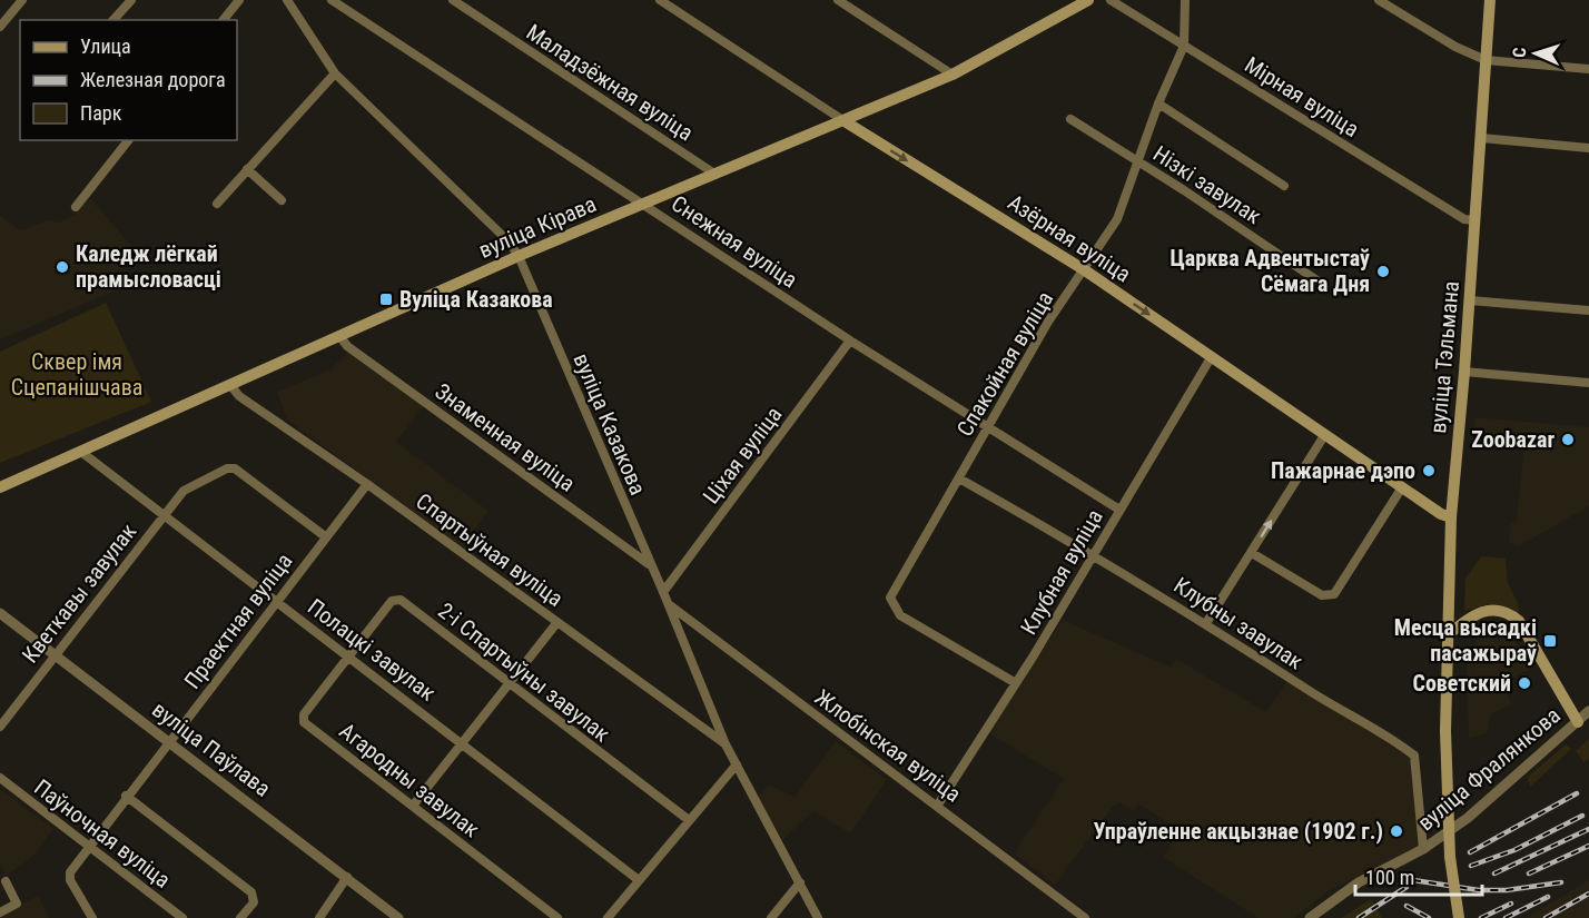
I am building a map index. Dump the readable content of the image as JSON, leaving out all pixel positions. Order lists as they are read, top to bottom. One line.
{"streets":{"main road":["вуліца Кірава","Азёрная вуліца","вуліца Тэльмана"],"street":["Маладзёжная вуліца","Мірная вуліца","Нізкі завулак","Снежная вуліца","Спакойная вуліца","вуліца Казакова","Знаменная вуліца","Ціхая вуліца","Спартыўная вуліца","Клубная вуліца","Кветкавы завулак","Праектная вуліца","Клубны завулак","Полацкі завулак","2-і Спартыўны завулак","Жлобінская вуліца","вуліца Паўлава","вуліца Фралянкова","Агародны завулак","Паўночная вуліца"]},"crossings":[["Маладзёжная вуліца","вуліца Кірава"],["Мірная вуліца","вуліца Тэльмана"],["Мірная вуліца","Спакойная вуліца"],["Нізкі завулак","Спакойная вуліца"],["вуліца Кірава","Азёрная вуліца"],["вуліца Кірава","Снежная вуліца"],["вуліца Кірава","вуліца Казакова"],["вуліца Кірава","Знаменная вуліца"],["вуліца Кірава","Спартыўная вуліца"],["вуліца Кірава","Полацкі завулак"],["Азёрная вуліца","вуліца Тэльмана"],["Азёрная вуліца","Спакойная вуліца"],["Азёрная вуліца","Клубная вуліца"],["Снежная вуліца","Спакойная вуліца"],["Снежная вуліца","Ціхая вуліца"],["Снежная вуліца","Клубная вуліца"],["Спакойная вуліца","Клубная вуліца"],["Спакойная вуліца","Клубны завулак"],["вуліца Казакова","Знаменная вуліца"],["вуліца Казакова","Ціхая вуліца"],["вуліца Казакова","Спартыўная вуліца"],["вуліца Казакова","Жлобінская вуліца"],["Спартыўная вуліца","Праектная вуліца"],["Клубная вуліца","Клубны завулак"],["Клубная вуліца","Жлобінская вуліца"],["Кветкавы завулак","Праектная вуліца"],["Кветкавы завулак","Полацкі завулак"],["Кветкавы завулак","вуліца Паўлава"],["Праектная вуліца","Полацкі завулак"],["Праектная вуліца","вуліца Паўлава"],["Праектная вуліца","Паўночная вуліца"],["Клубны завулак","вуліца Фралянкова"],["Полацкі завулак","2-і Спартыўны завулак"],["Полацкі завулак","Агародны завулак"],["2-і Спартыўны завулак","Агародны завулак"]],"one_way":["Азёрная вуліца"],"parks":["Сквер імя Сцепанішчава"],"places":{"other":["Каледж лёгкай прамысловасці","Царква Адвентыстаў Сёмага Дня","Zoobazar","Пажарнае дэпо","Советский","Упраўленне акцызнае (1902 г.)"],"transit":["Вуліца Казакова","Месца высадкі пасажыраў"]},"legend":["Улица","Железная дорога","Парк"],"scale_bar":"100 m","north":"left"}
